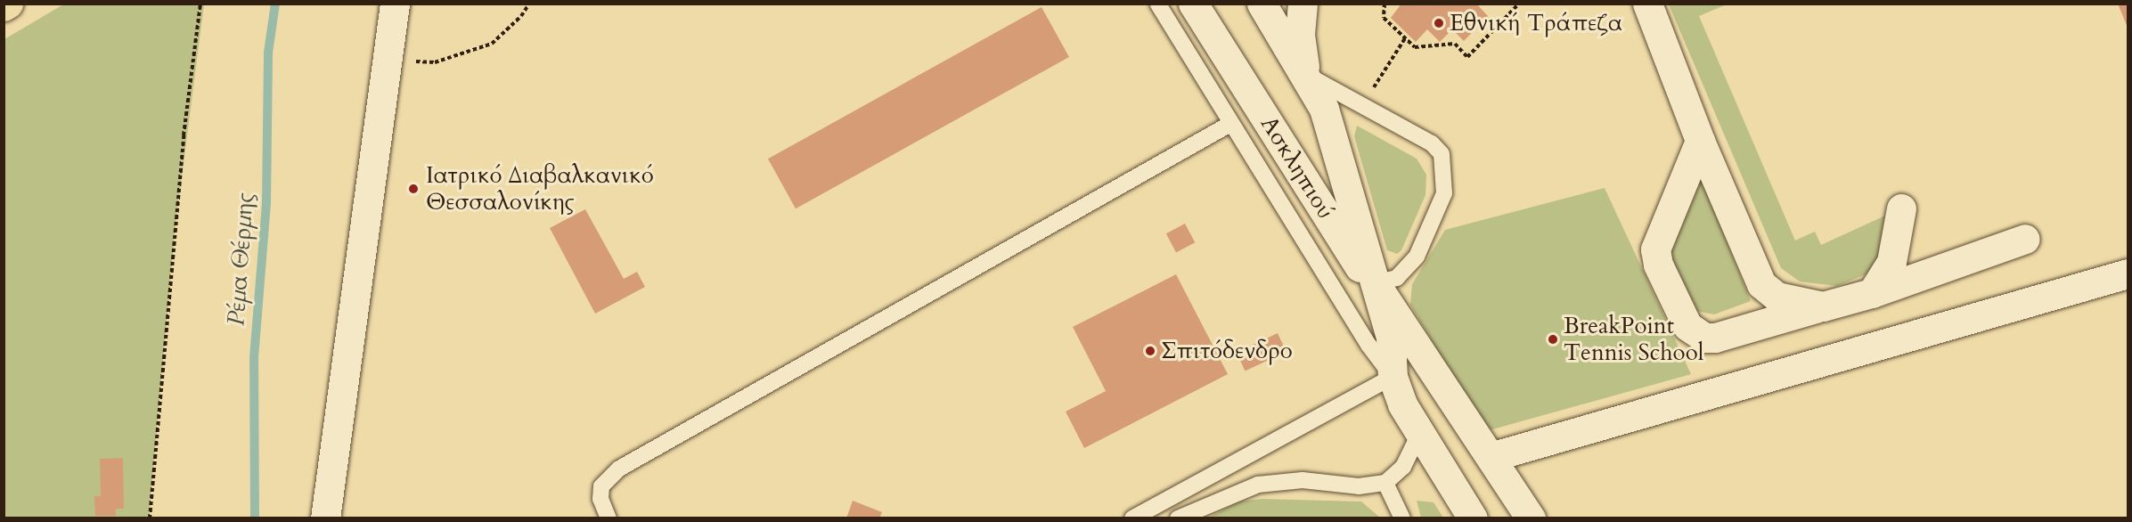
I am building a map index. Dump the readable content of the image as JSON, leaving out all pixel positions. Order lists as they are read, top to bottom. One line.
{"streets":{"street":["Ασκληπιού"]},"water":["Ρέμα Θέρμης"],"places":["Εθνική Τράπεζα","Ιατρικό Διαβαλκανικό Θεσσαλονίκης","BreakPoint Tennis School","Σπιτόδενδρο"]}
